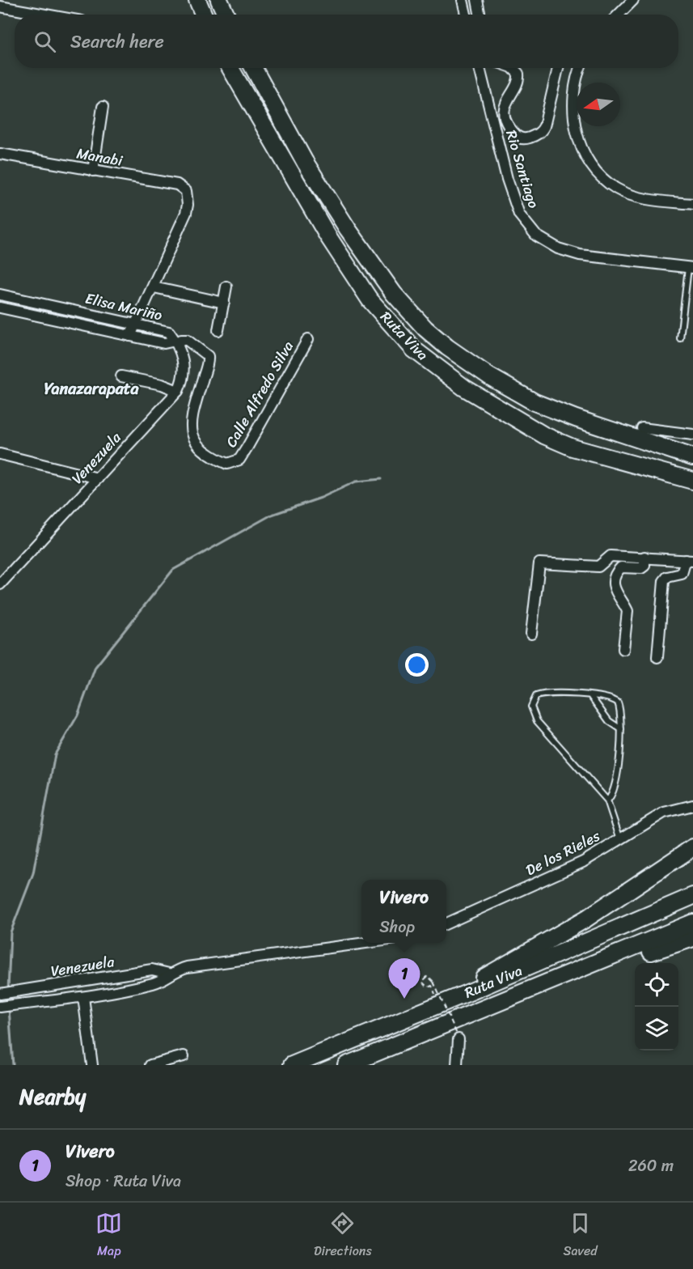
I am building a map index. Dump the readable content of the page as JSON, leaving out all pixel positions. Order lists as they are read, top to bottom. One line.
{"streets":{"highway":["Ruta Viva"],"street":["Manabi","Rio Santiago","Elisa Mariño","Calle Alfredo Silva","Venezuela","De los Rieles"]},"crossings":[["Elisa Mariño","Calle Alfredo Silva"],["Elisa Mariño","Venezuela"],["Calle Alfredo Silva","Venezuela"]],"districts":["Yanazarapata"],"north":"left","page":{"search":"Search here","popup":["Vivero","Shop"],"pins":"1","heading":"Nearby","list":[{"mark":"1","name":"Vivero","note":"Shop · Ruta Viva","value":"260 m"}],"nav":["Map","Directions","Saved"]}}
